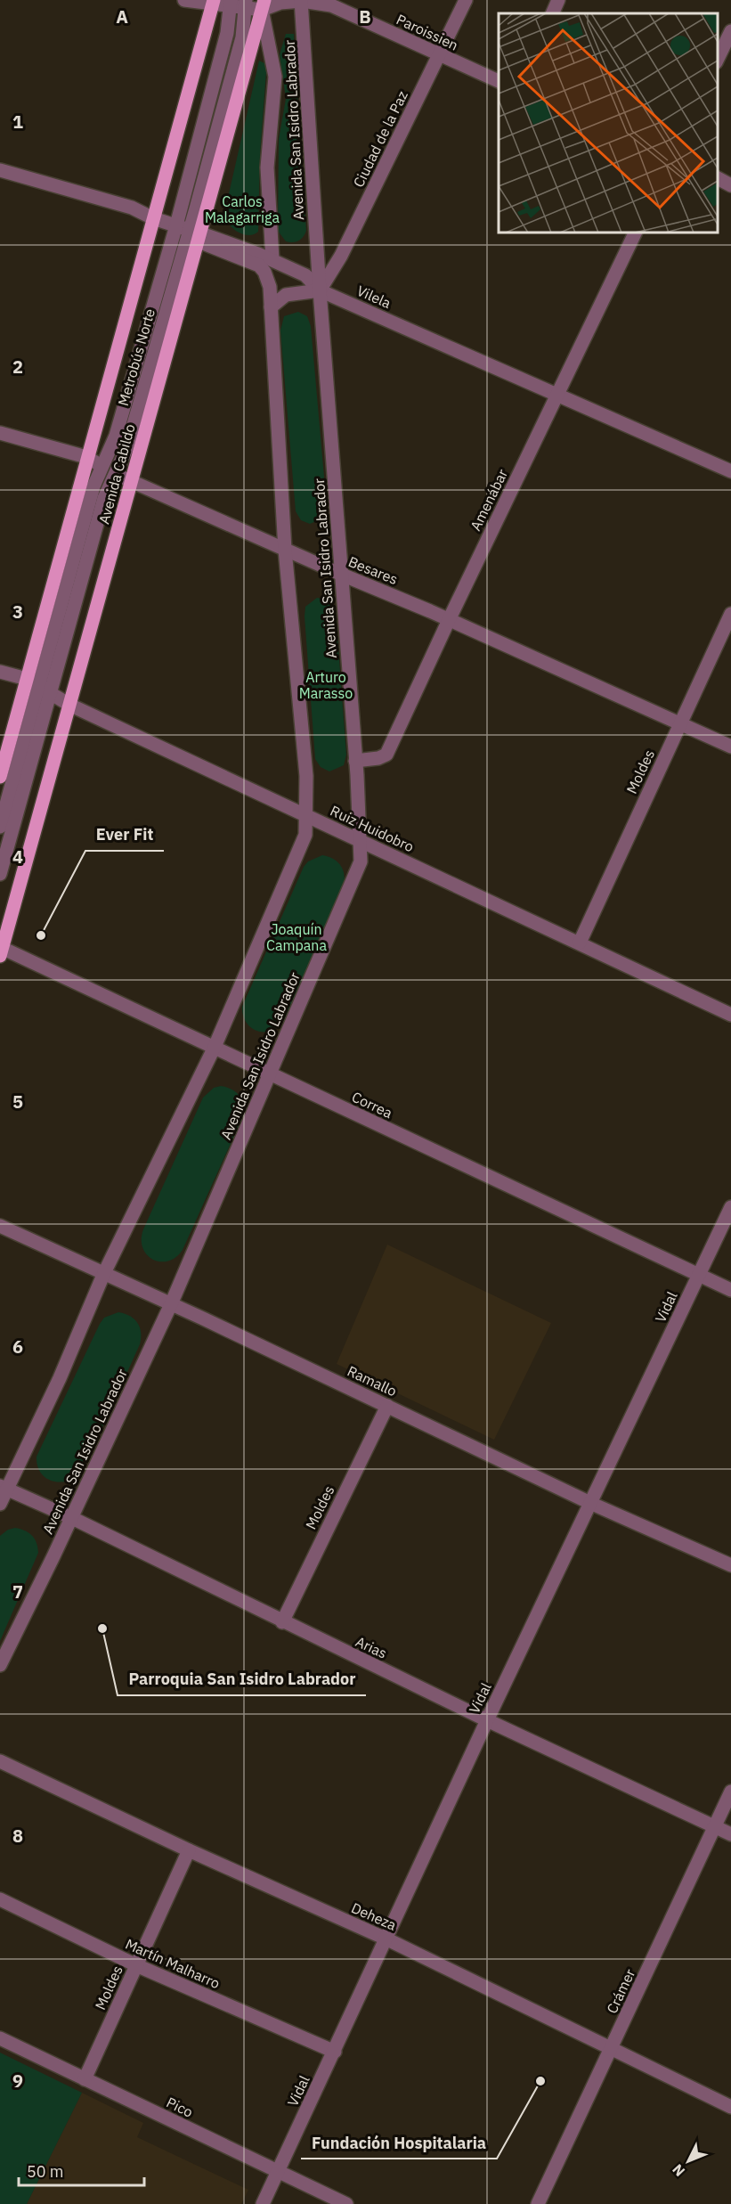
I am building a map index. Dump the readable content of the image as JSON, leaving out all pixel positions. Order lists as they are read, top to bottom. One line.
{"streets":{"main road":["Avenida Cabildo"],"street":["Paroissien","Avenida San Isidro Labrador","Ciudad de la Paz","Vilela","Metrobús Norte","Amenábar","Besares","Moldes","Ruiz Huidobro","Correa","Vidal","Ramallo","Arias","Deheza","Martín Malharro","Crámer","Pico"]},"crossings":[["Paroissien","Avenida San Isidro Labrador"],["Paroissien","Ciudad de la Paz"],["Paroissien","Metrobús Norte"],["Paroissien","Avenida Cabildo"],["Avenida San Isidro Labrador","Ciudad de la Paz"],["Avenida San Isidro Labrador","Vilela"],["Avenida San Isidro Labrador","Avenida Cabildo"],["Avenida San Isidro Labrador","Amenábar"],["Avenida San Isidro Labrador","Besares"],["Avenida San Isidro Labrador","Ruiz Huidobro"],["Avenida San Isidro Labrador","Correa"],["Avenida San Isidro Labrador","Ramallo"],["Avenida San Isidro Labrador","Arias"],["Ciudad de la Paz","Vilela"],["Vilela","Metrobús Norte"],["Vilela","Avenida Cabildo"],["Vilela","Amenábar"],["Metrobús Norte","Avenida Cabildo"],["Metrobús Norte","Besares"],["Metrobús Norte","Ruiz Huidobro"],["Avenida Cabildo","Besares"],["Avenida Cabildo","Ruiz Huidobro"],["Avenida Cabildo","Correa"],["Amenábar","Besares"],["Besares","Moldes"],["Moldes","Ruiz Huidobro"],["Moldes","Ramallo"],["Moldes","Arias"],["Moldes","Deheza"],["Moldes","Martín Malharro"],["Moldes","Pico"],["Correa","Vidal"],["Vidal","Ramallo"],["Vidal","Arias"],["Vidal","Deheza"],["Vidal","Martín Malharro"],["Vidal","Pico"],["Arias","Crámer"],["Deheza","Crámer"]],"parks":["Carlos Malagarriga","Arturo Marasso","Joaquín Campana"],"places":["Ever Fit","Parroquia San Isidro Labrador","Fundación Hospitalaria"],"scale_bar":"50 m","north":"bottom left","grid":{"columns":["A","B"],"rows":["1","2","3","4","5","6","7","8","9"]}}
